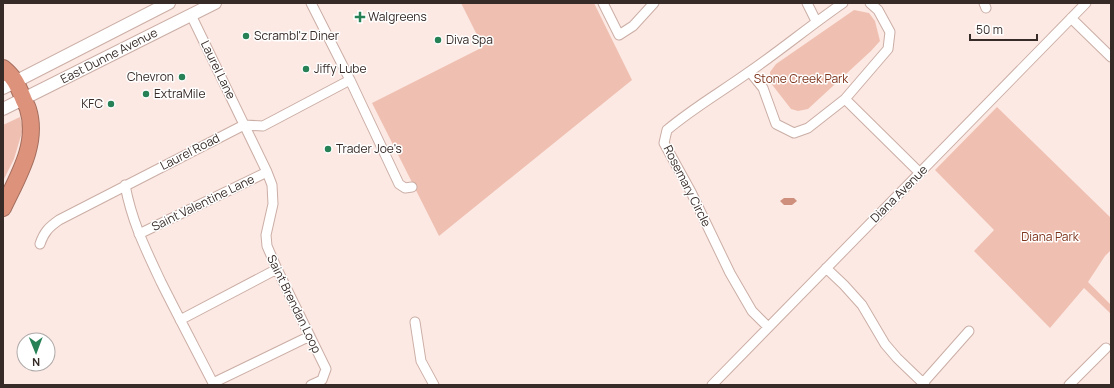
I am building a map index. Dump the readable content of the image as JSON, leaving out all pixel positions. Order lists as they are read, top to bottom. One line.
{"streets":{"main road":["East Dunne Avenue"],"street":["Laurel Lane","Laurel Road","Rosemary Circle","Diana Avenue","Saint Valentine Lane","Saint Brendan Loop"]},"crossings":[["East Dunne Avenue","Laurel Lane"],["Laurel Lane","Laurel Road"],["Laurel Lane","Saint Brendan Loop"],["Laurel Road","Saint Brendan Loop"],["Rosemary Circle","Diana Avenue"],["Saint Valentine Lane","Saint Brendan Loop"]],"parks":["Stone Creek Park","Diana Park"],"places":{"health":["Walgreens"],"other":["Scrambl'z Diner","Diva Spa","Jiffy Lube","Chevron","ExtraMile","KFC","Trader Joe's"]},"scale_bar":"50 m","north":"bottom"}
